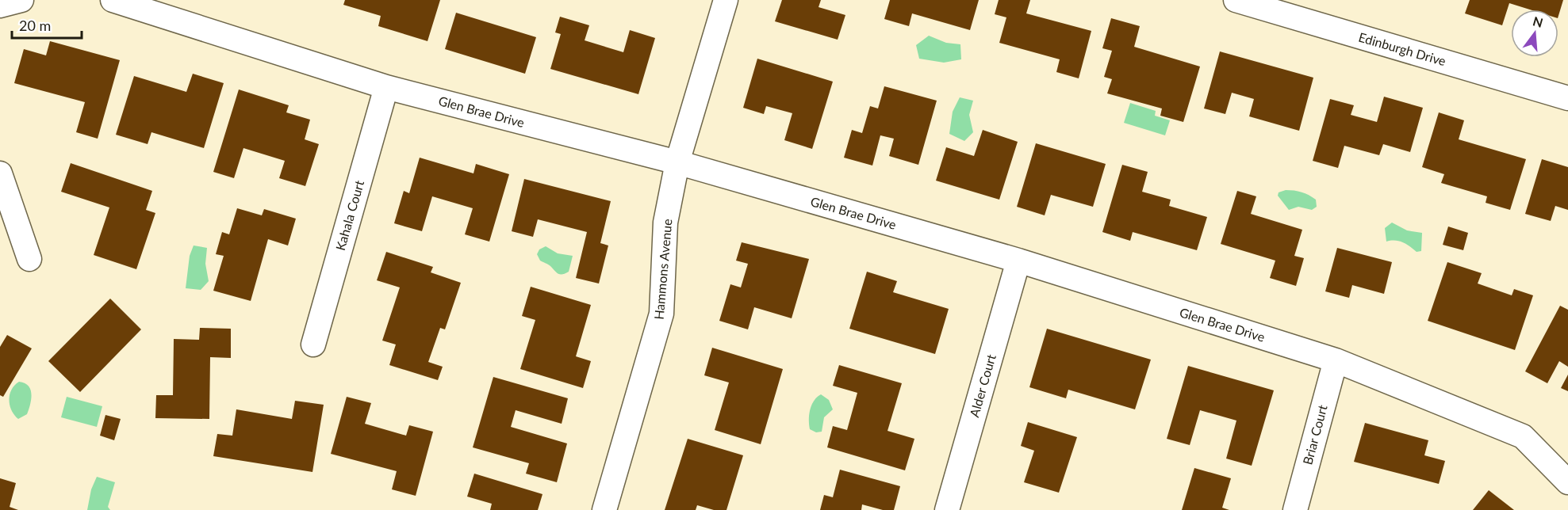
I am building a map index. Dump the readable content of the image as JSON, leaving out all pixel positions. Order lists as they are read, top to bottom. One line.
{"streets":{"street":["Edinburgh Drive","Glen Brae Drive","Kahala Court","Hammons Avenue","Alder Court","Briar Court"]},"crossings":[["Glen Brae Drive","Kahala Court"],["Glen Brae Drive","Hammons Avenue"],["Glen Brae Drive","Alder Court"],["Glen Brae Drive","Briar Court"]],"scale_bar":"20 m","north":"top"}
